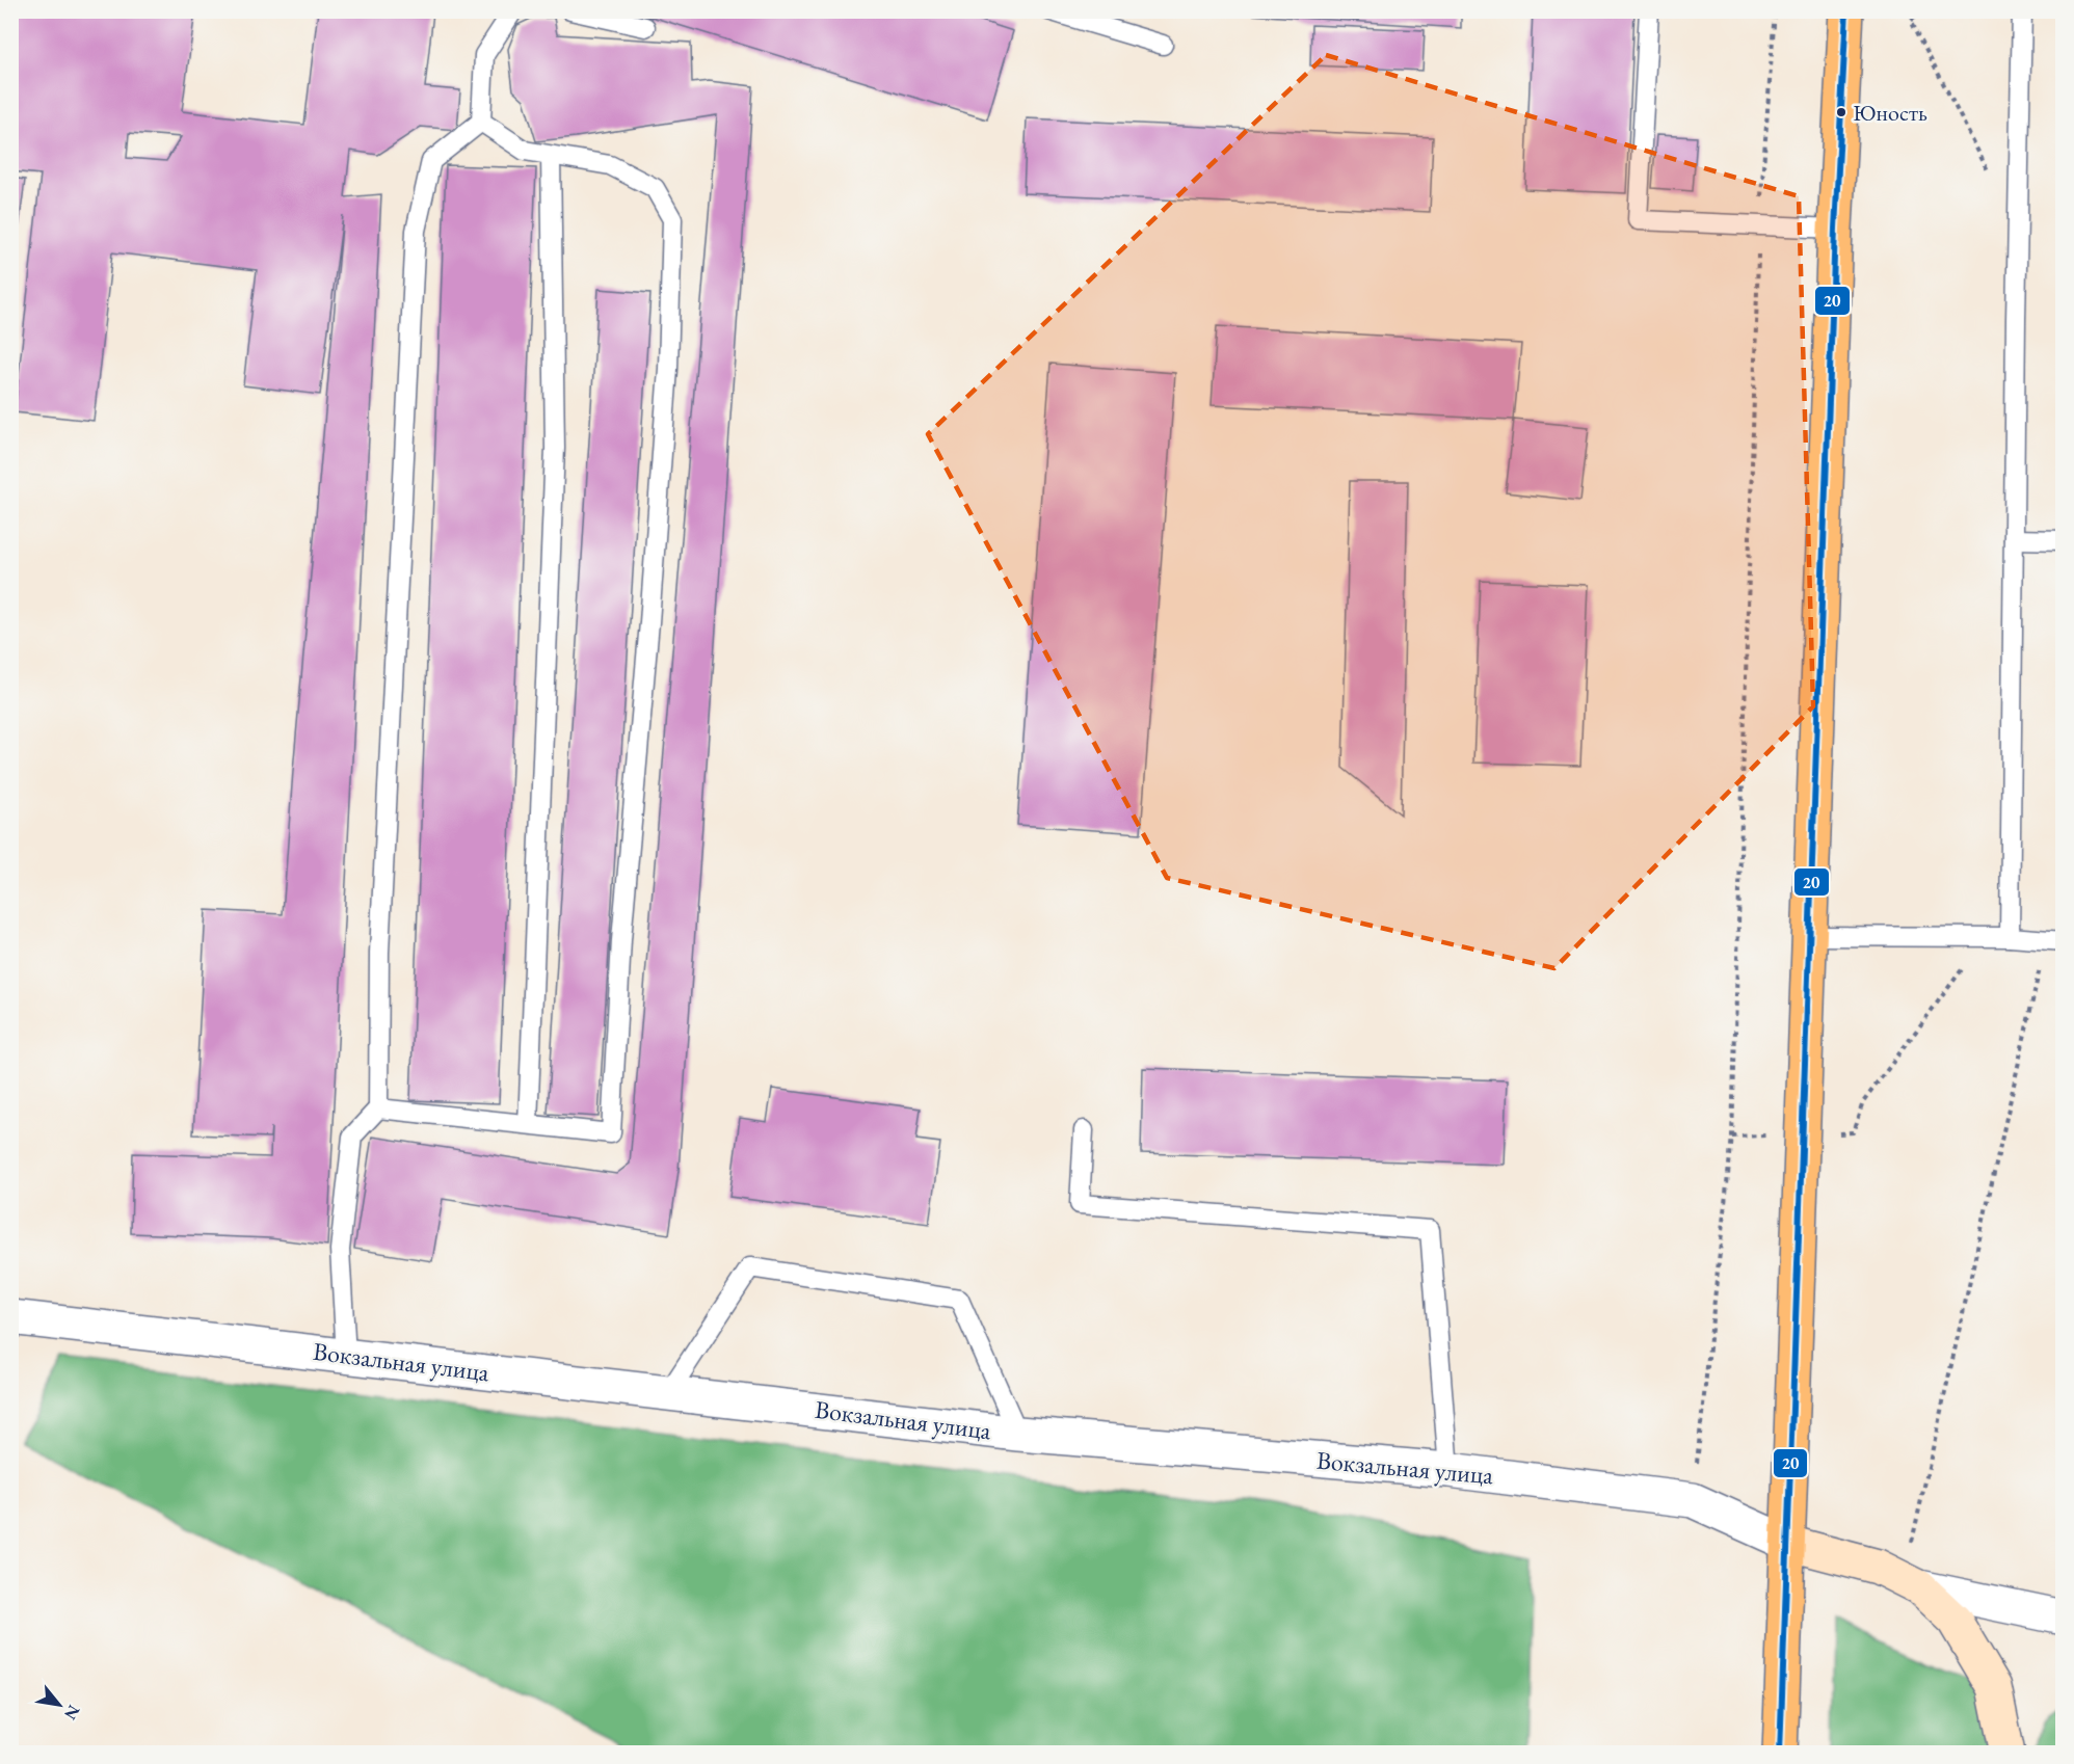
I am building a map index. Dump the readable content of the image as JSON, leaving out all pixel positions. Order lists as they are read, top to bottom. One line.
{"streets":{"street":["Вокзальная улица"]},"places":["Юность"],"lines":["transit line 20"],"north":"bottom right"}
